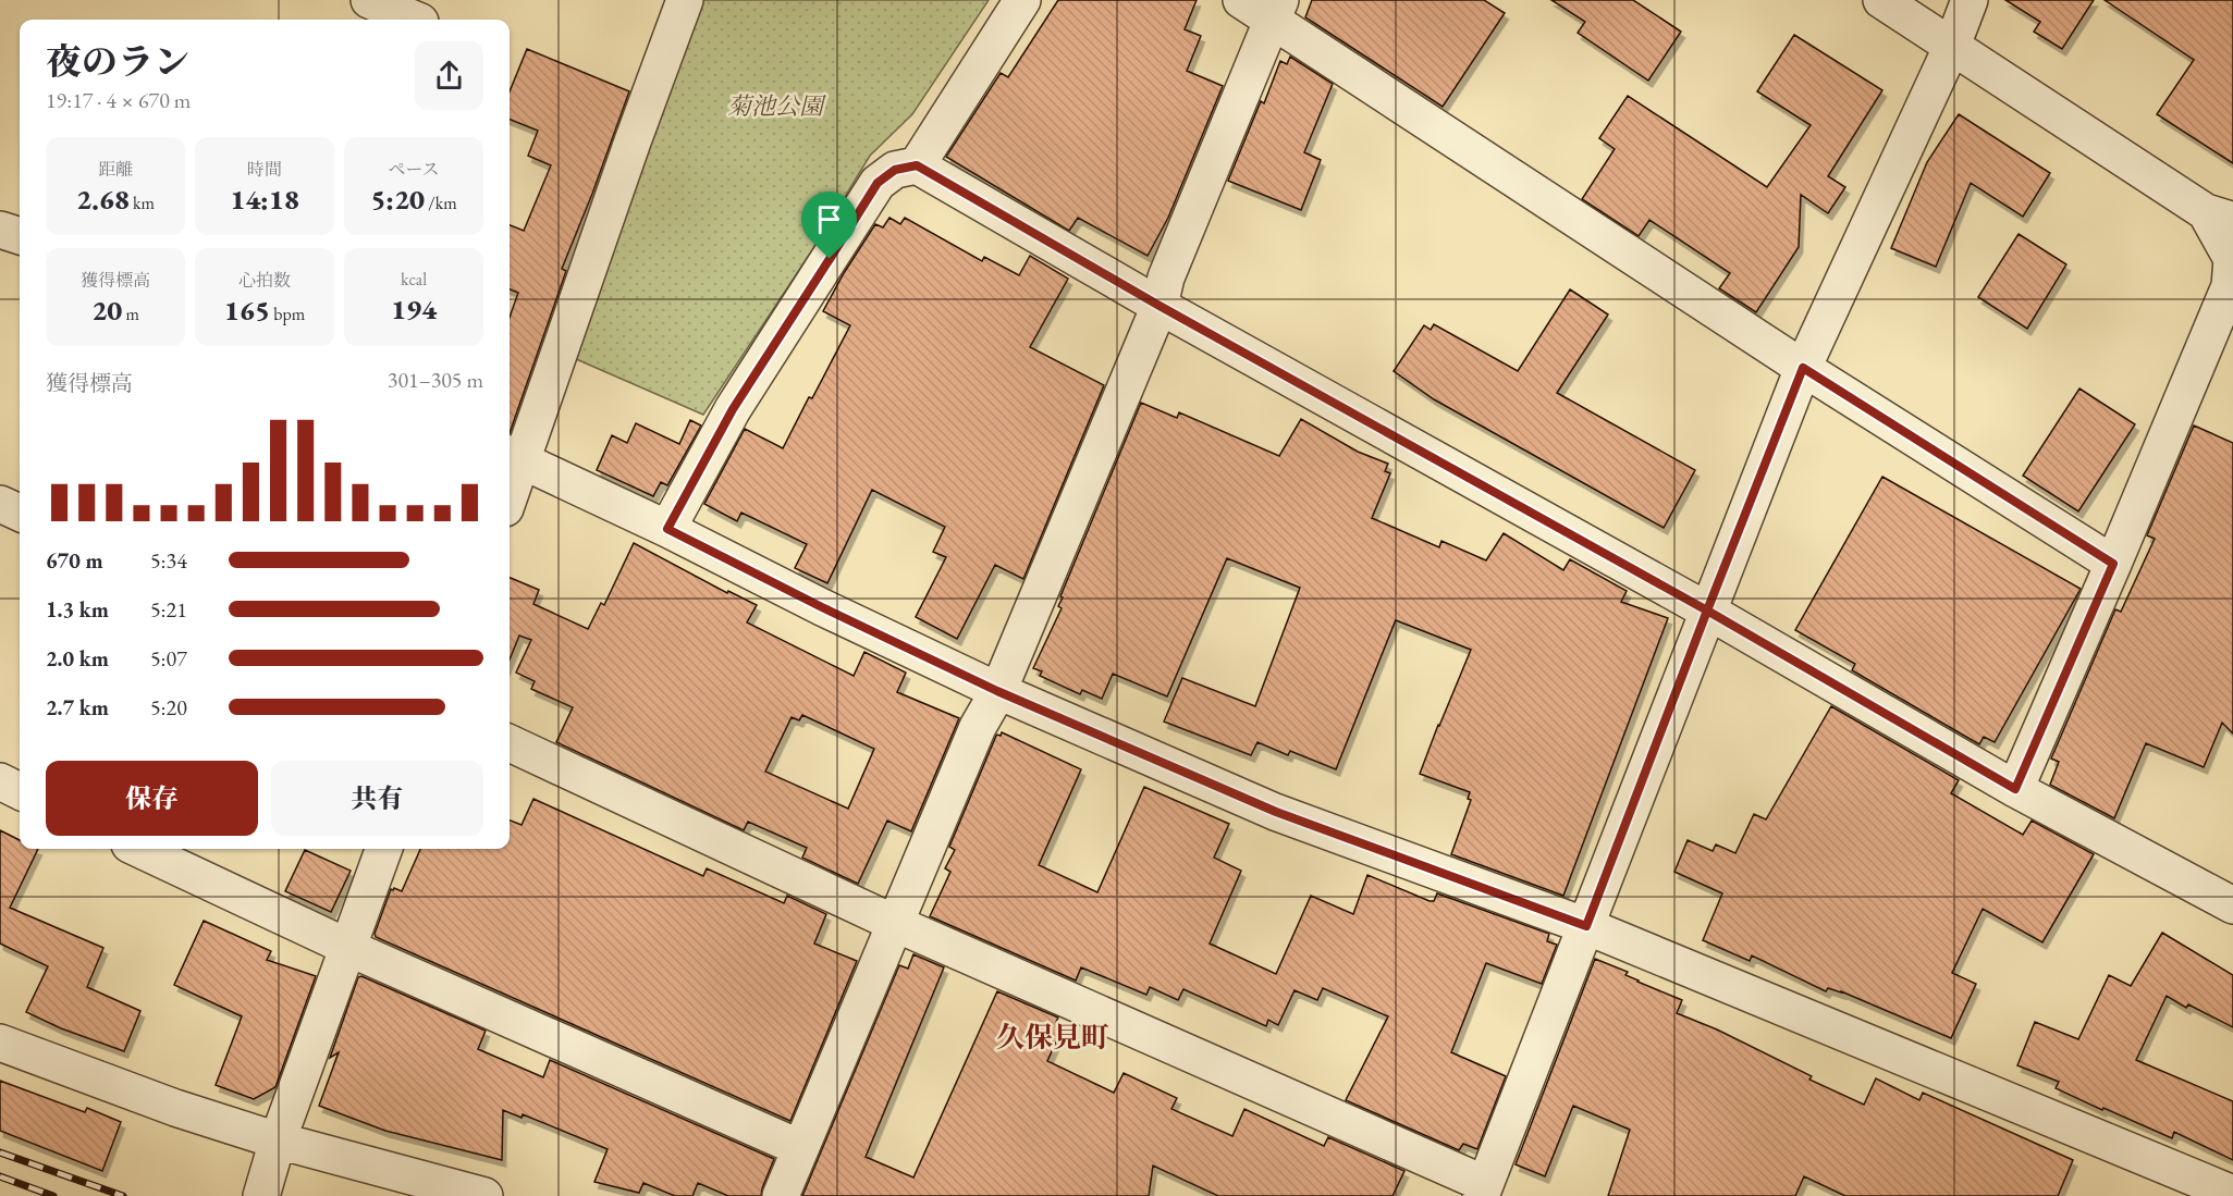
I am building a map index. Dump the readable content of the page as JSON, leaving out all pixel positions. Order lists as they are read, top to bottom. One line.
{"districts":["久保見町"],"parks":["菊池公園"],"page":{"heading":["夜のラン","19:17 · 4 × 670 m"],"stats":[["距離","2.68 km"],["時間","14:18"],["ペース","5:20 /km"],["獲得標高","20 m"],["心拍数","165 bpm"],["kcal","194"]],"chart":["獲得標高","301–305 m"],"list":[{"name":"670 m","note":"5:34"},{"name":"1.3 km","note":"5:21"},{"name":"2.0 km","note":"5:07"},{"name":"2.7 km","note":"5:20"}],"buttons":["保存","共有"]}}
